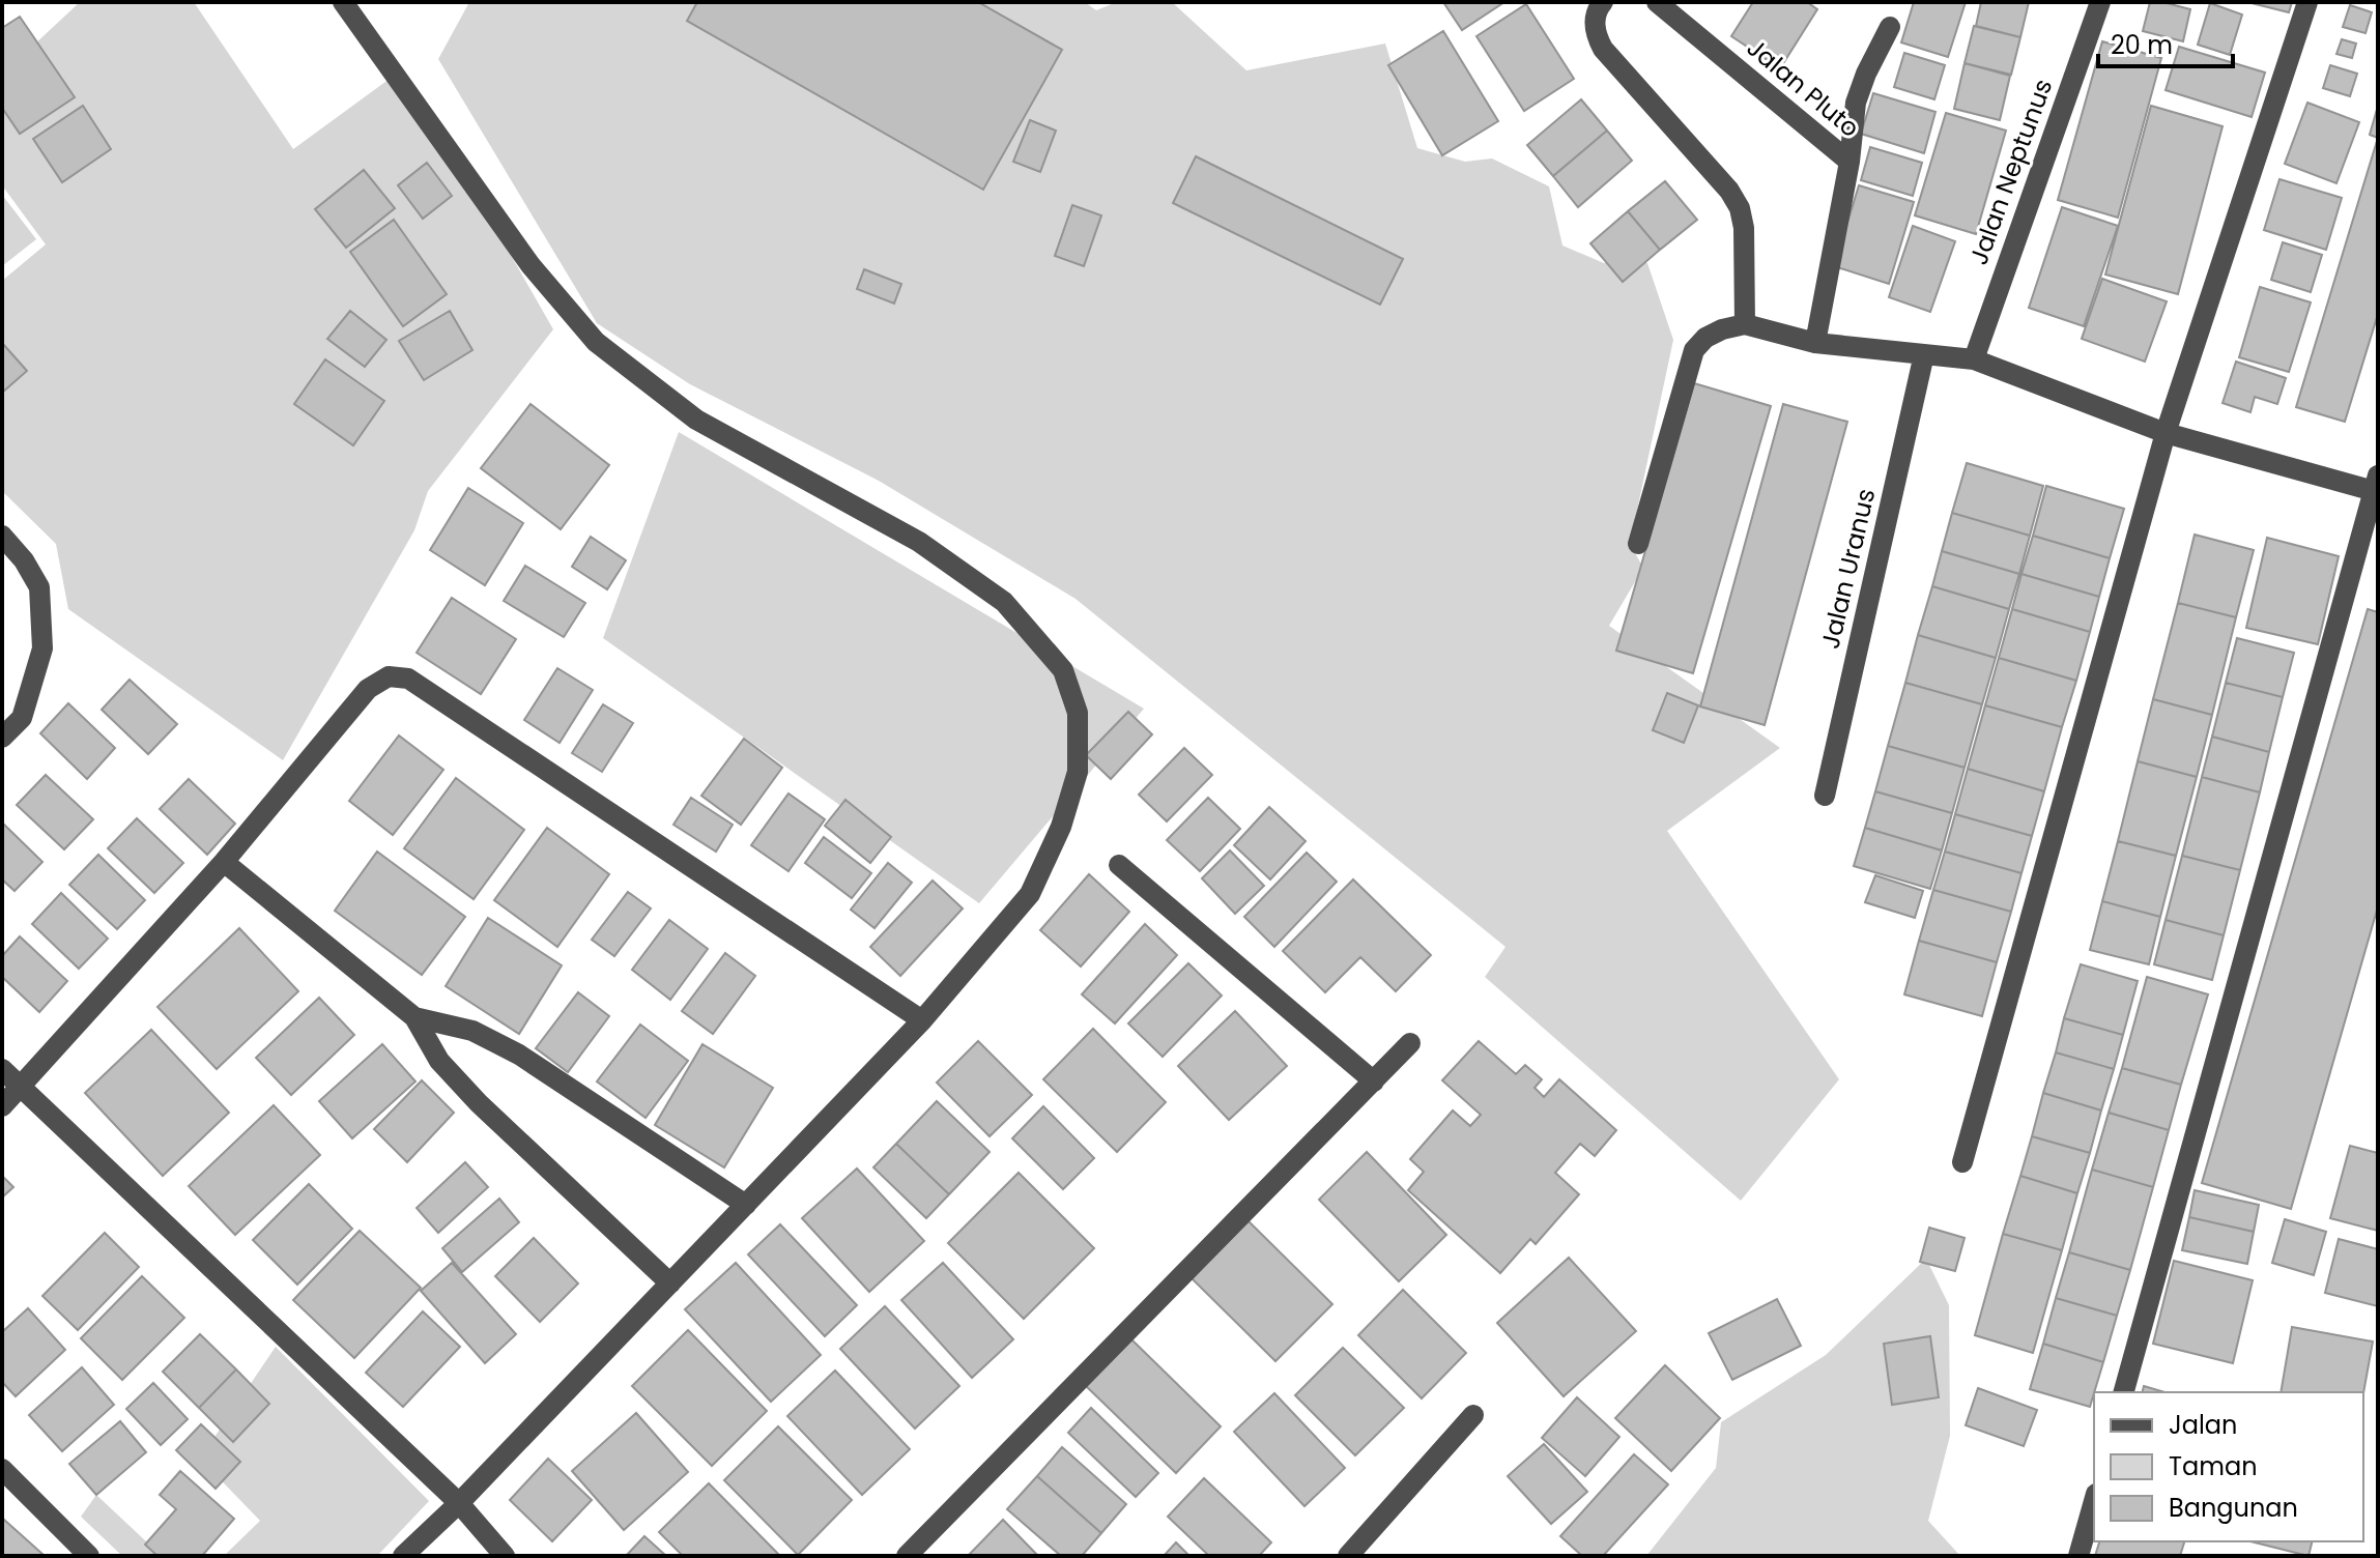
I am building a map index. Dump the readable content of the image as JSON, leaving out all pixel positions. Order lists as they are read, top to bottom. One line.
{"streets":{"street":["Jalan Pluto","Jalan Neptunus","Jalan Uranus"]},"legend":["Jalan","Taman","Bangunan"],"scale_bar":"20 m"}
